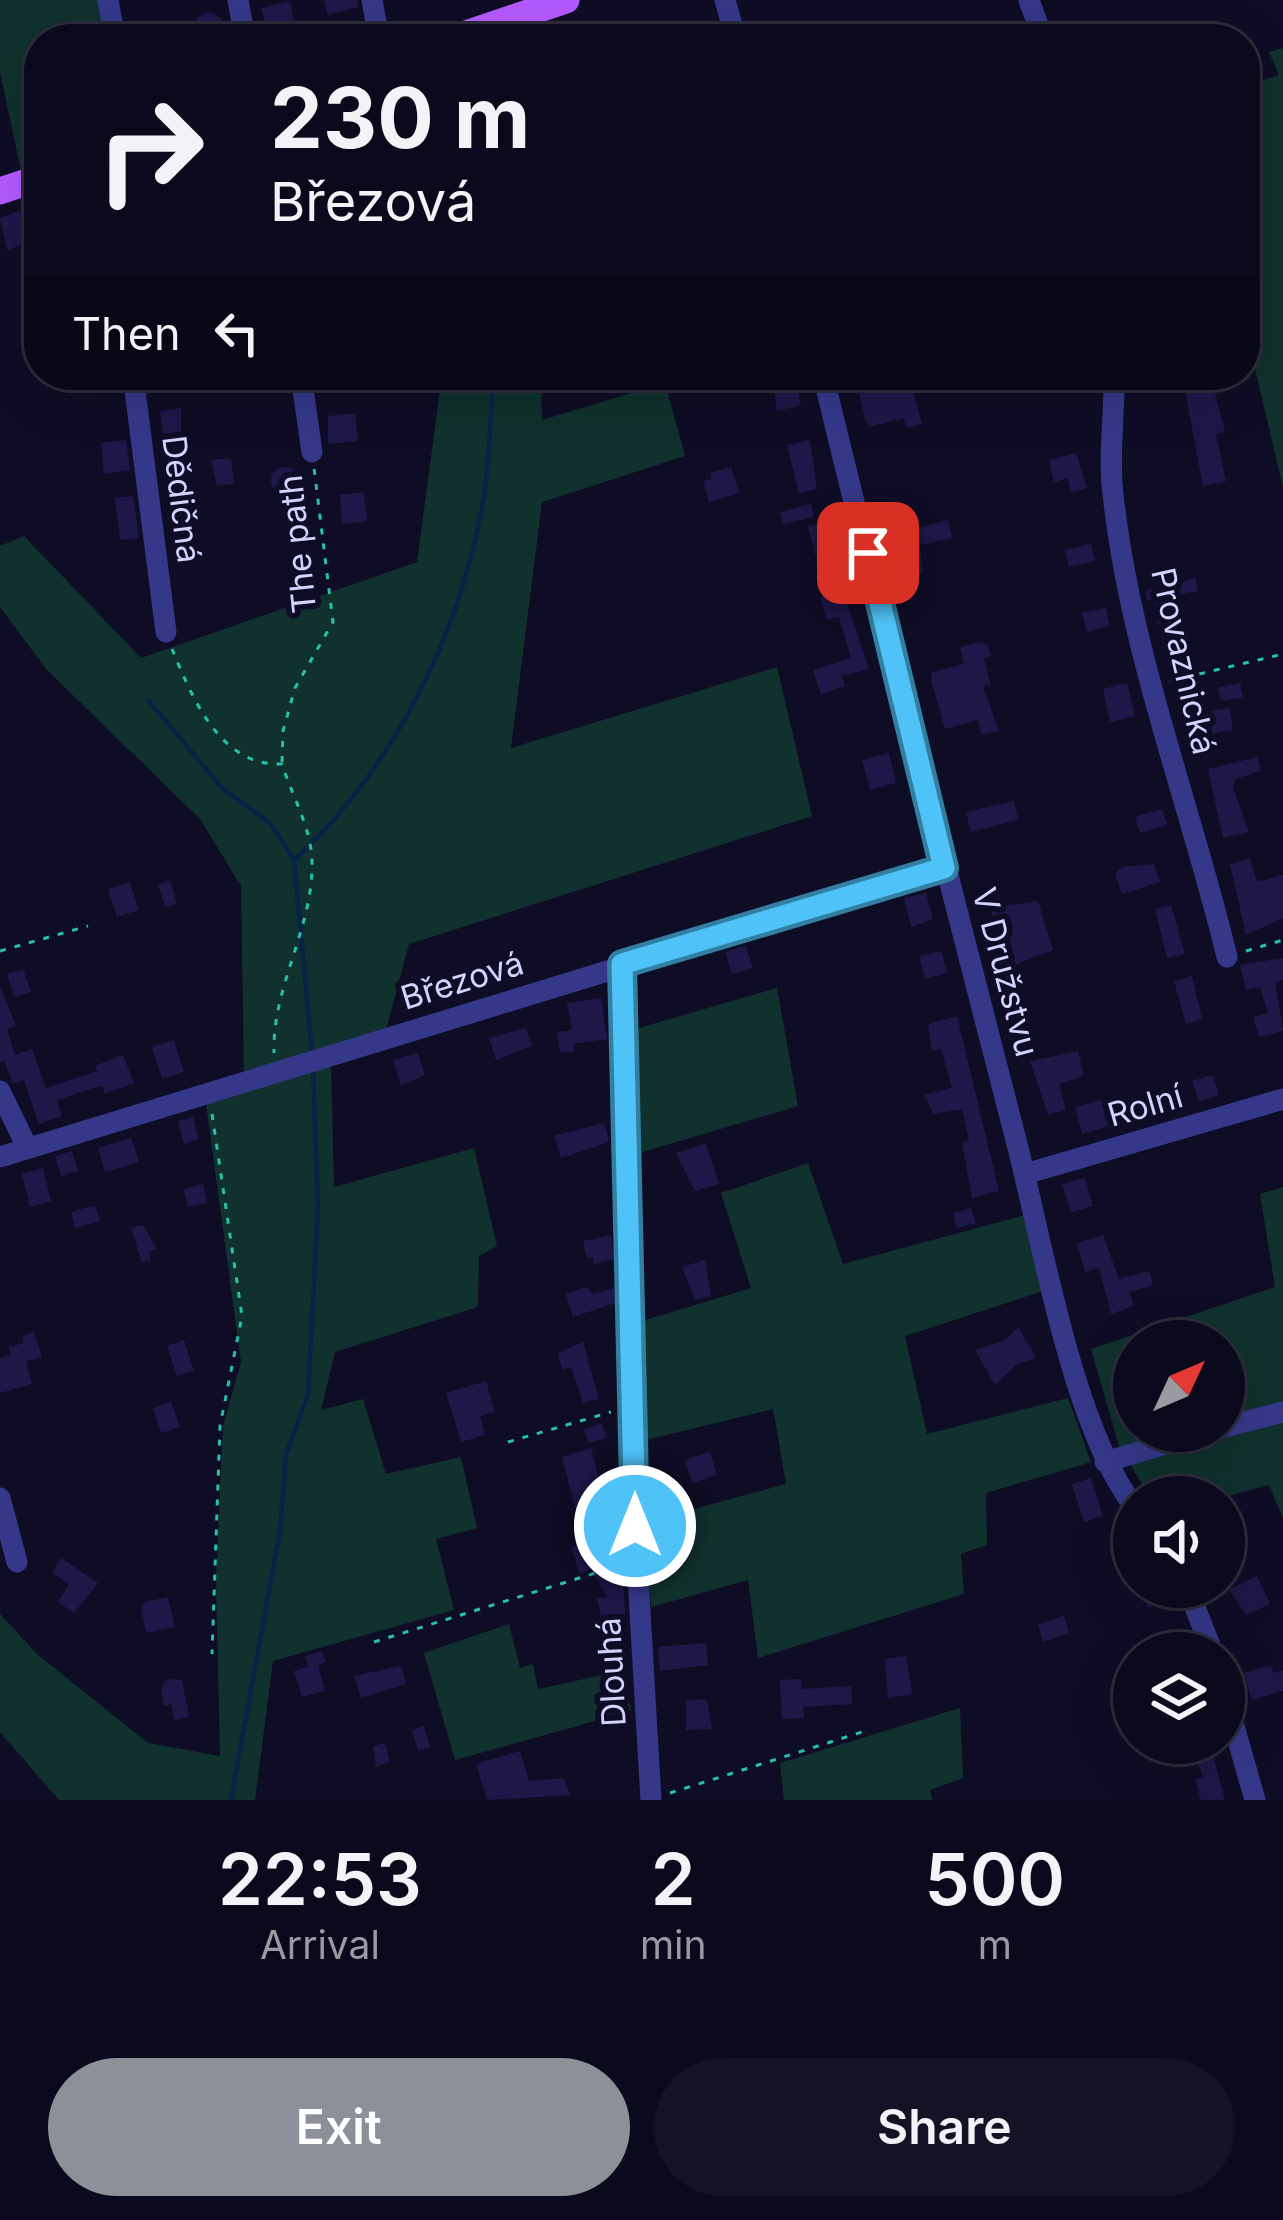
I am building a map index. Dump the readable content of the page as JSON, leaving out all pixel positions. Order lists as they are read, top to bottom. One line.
{"streets":{"street":["Dědičná","Provaznická","V Družstvu","Březová","Rolní","Dlouhá"],"path":["The path"]},"crossings":[["V Družstvu","Březová"],["V Družstvu","Rolní"],["Březová","Dlouhá"]],"north":"top right","page":{"turn":["230 m","Březová"],"then":"Then","eta":["22:53","Arrival","2","min","500","m"],"buttons":["Exit","Share"]}}
